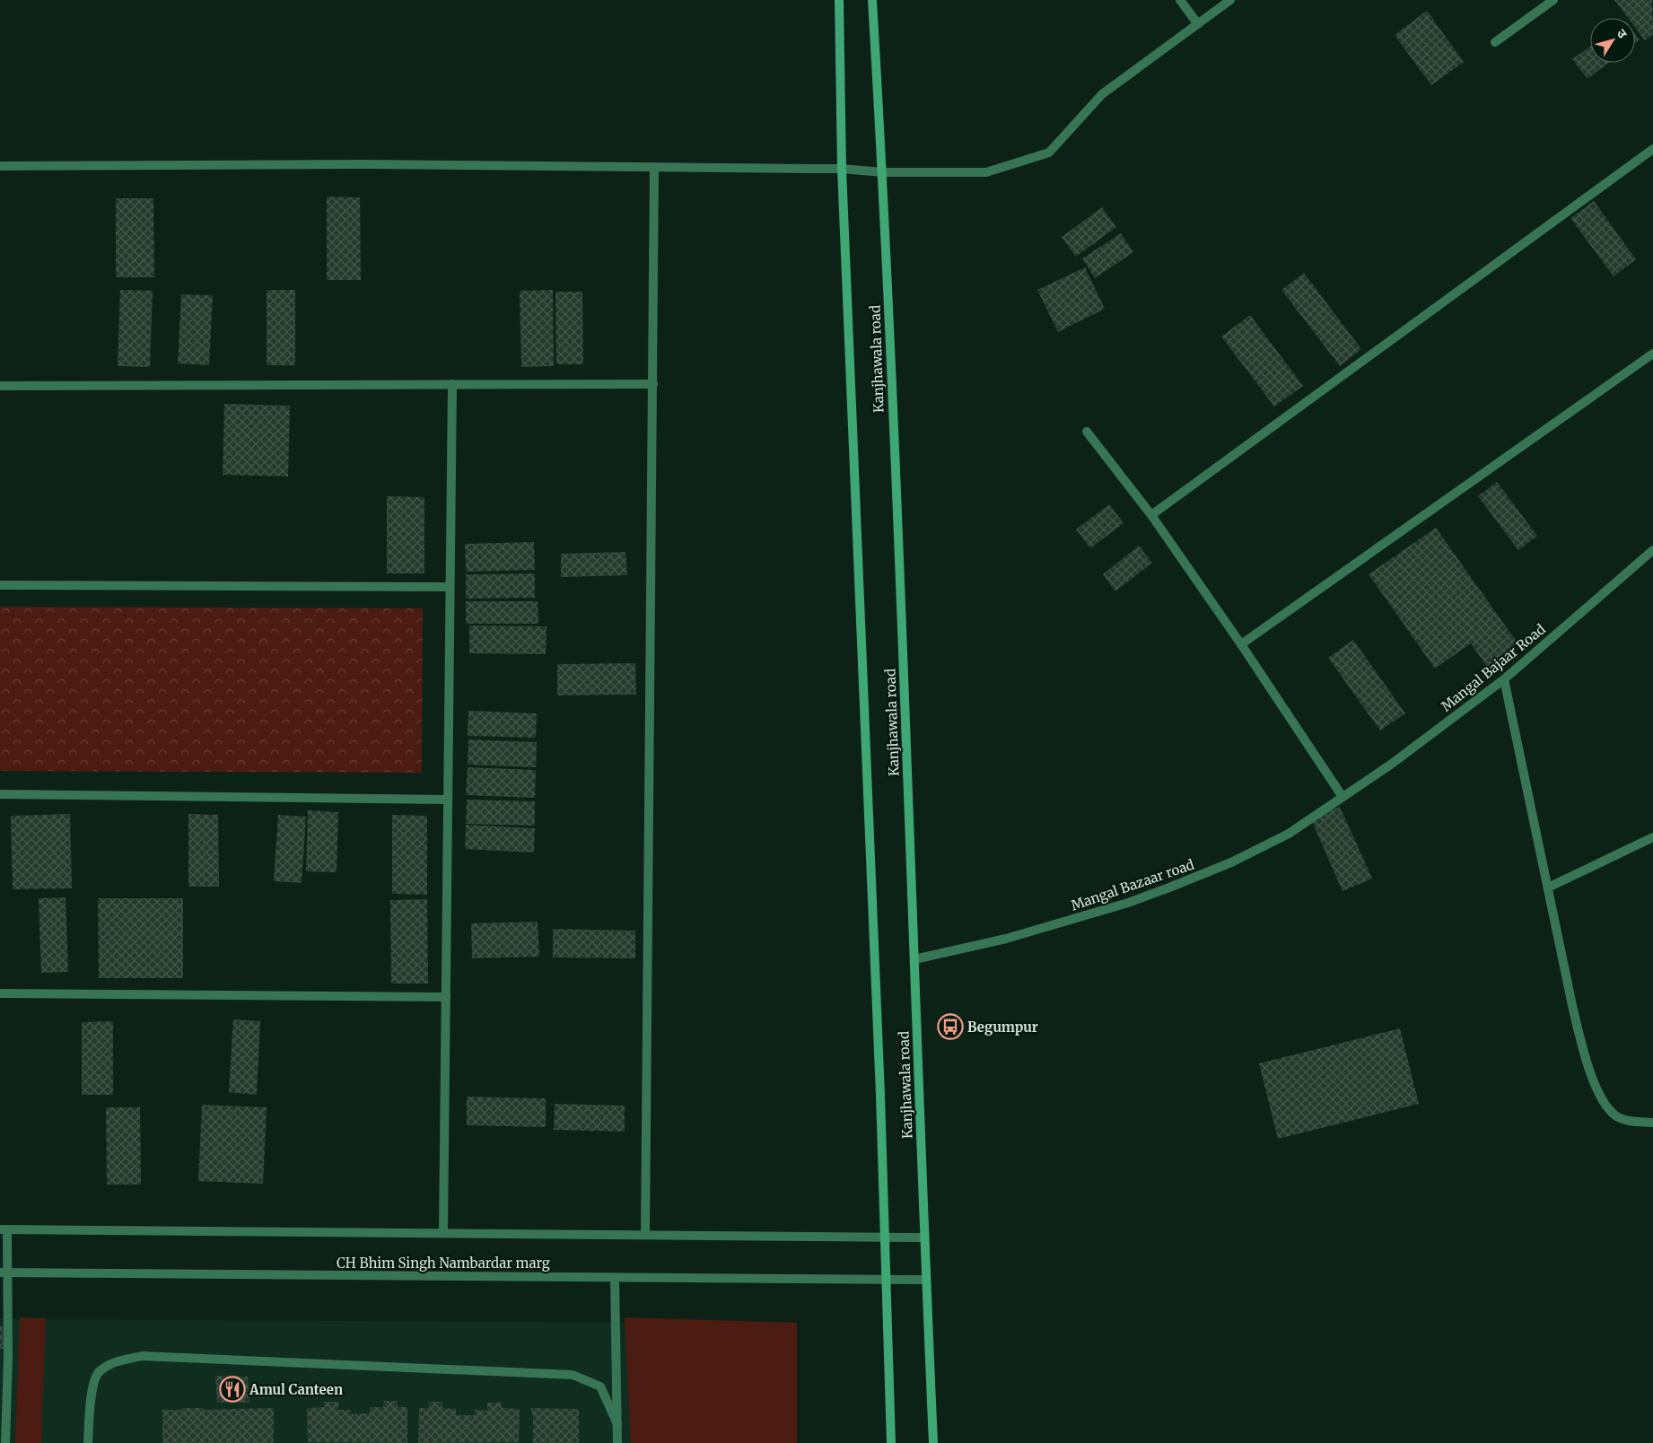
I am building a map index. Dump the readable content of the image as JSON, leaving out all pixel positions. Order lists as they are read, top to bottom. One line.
{"streets":{"main road":["Kanjhawala road"],"street":["Mangal Bajaar Road","Mangal Bazaar road","CH Bhim Singh Nambardar marg"]},"crossings":[["Kanjhawala road","Mangal Bazaar road"],["Kanjhawala road","CH Bhim Singh Nambardar marg"],["Mangal Bajaar Road","Mangal Bazaar road"]],"places":{"bus stop":["Begumpur"],"restaurant":["Amul Canteen"]},"north":"top right"}
